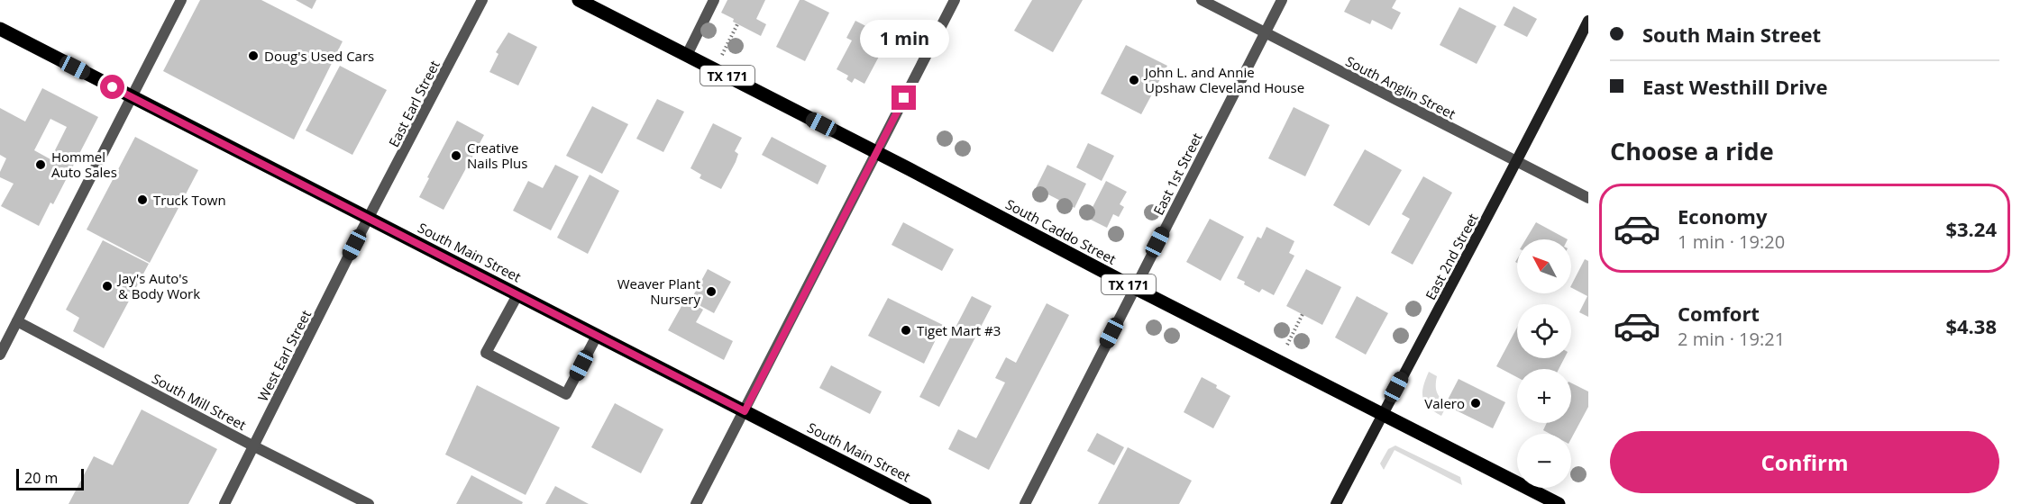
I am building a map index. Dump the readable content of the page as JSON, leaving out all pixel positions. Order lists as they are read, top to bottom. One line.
{"streets":{"main road":["TX 171","South Caddo Street","South Main Street","East 2nd Street"],"street":["South Anglin Street","East Earl Street","East 1st Street","West Earl Street","South Mill Street"]},"crossings":[["South Anglin Street","East 1st Street"],["South Anglin Street","East 2nd Street"],["East Earl Street","South Main Street"],["East Earl Street","West Earl Street"],["East 1st Street","South Caddo Street"],["South Caddo Street","East 2nd Street"],["South Main Street","West Earl Street"],["West Earl Street","South Mill Street"]],"places":["Doug's Used Cars","John L. and Annie Upshaw Cleveland House","Creative Nails Plus","Hommel Auto Sales","Truck Town","Jay's Auto's & Body Work","Weaver Plant Nursery","Tiget Mart #3","Valero"],"scale_bar":"20 m","north":"top left","page":{"banner":["South Main Street","East Westhill Drive"],"bubble":"1 min","heading":"Choose a ride","list":[{"name":"Economy","note":"1 min · 19:20","value":"$3.24"},{"name":"Comfort","note":"2 min · 19:21","value":"$4.38"}],"map_buttons":["+","−"],"buttons":"Confirm","scale":"20 m"}}
